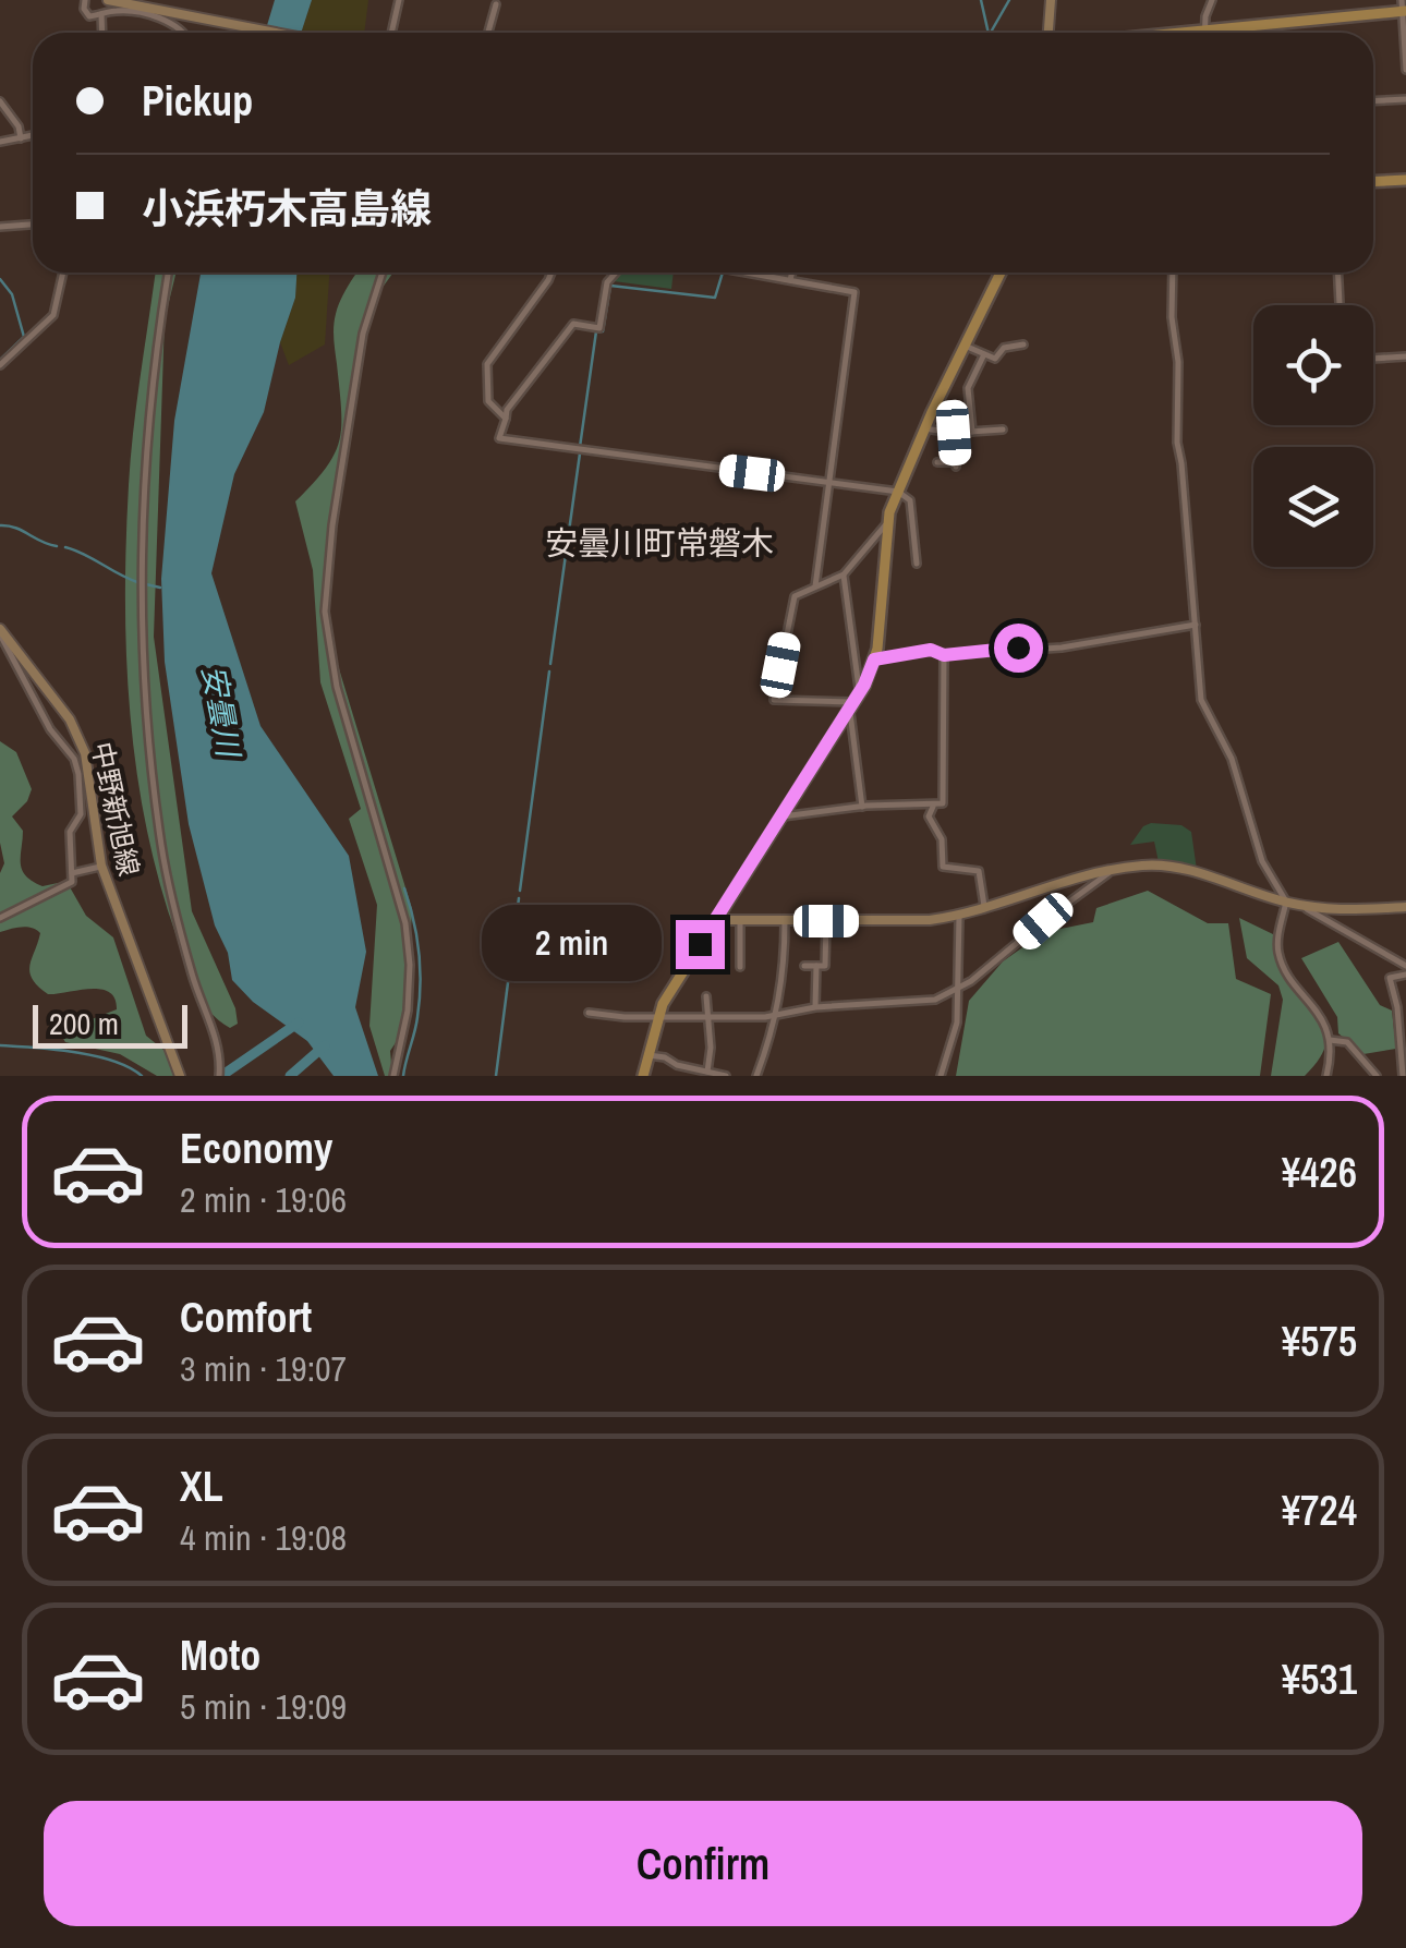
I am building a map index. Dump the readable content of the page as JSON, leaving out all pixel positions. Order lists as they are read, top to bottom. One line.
{"streets":{"main road":["中野新旭線"]},"districts":["安曇川町常磐木"],"water":["安曇川"],"scale_bar":"200 m","page":{"banner":["Pickup","小浜朽木高島線"],"bubble":"2 min","scale":"200 m","list":[{"name":"Economy","note":"2 min · 19:06","value":"¥426"},{"name":"Comfort","note":"3 min · 19:07","value":"¥575"},{"name":"XL","note":"4 min · 19:08","value":"¥724"},{"name":"Moto","note":"5 min · 19:09","value":"¥531"}],"buttons":"Confirm"}}
